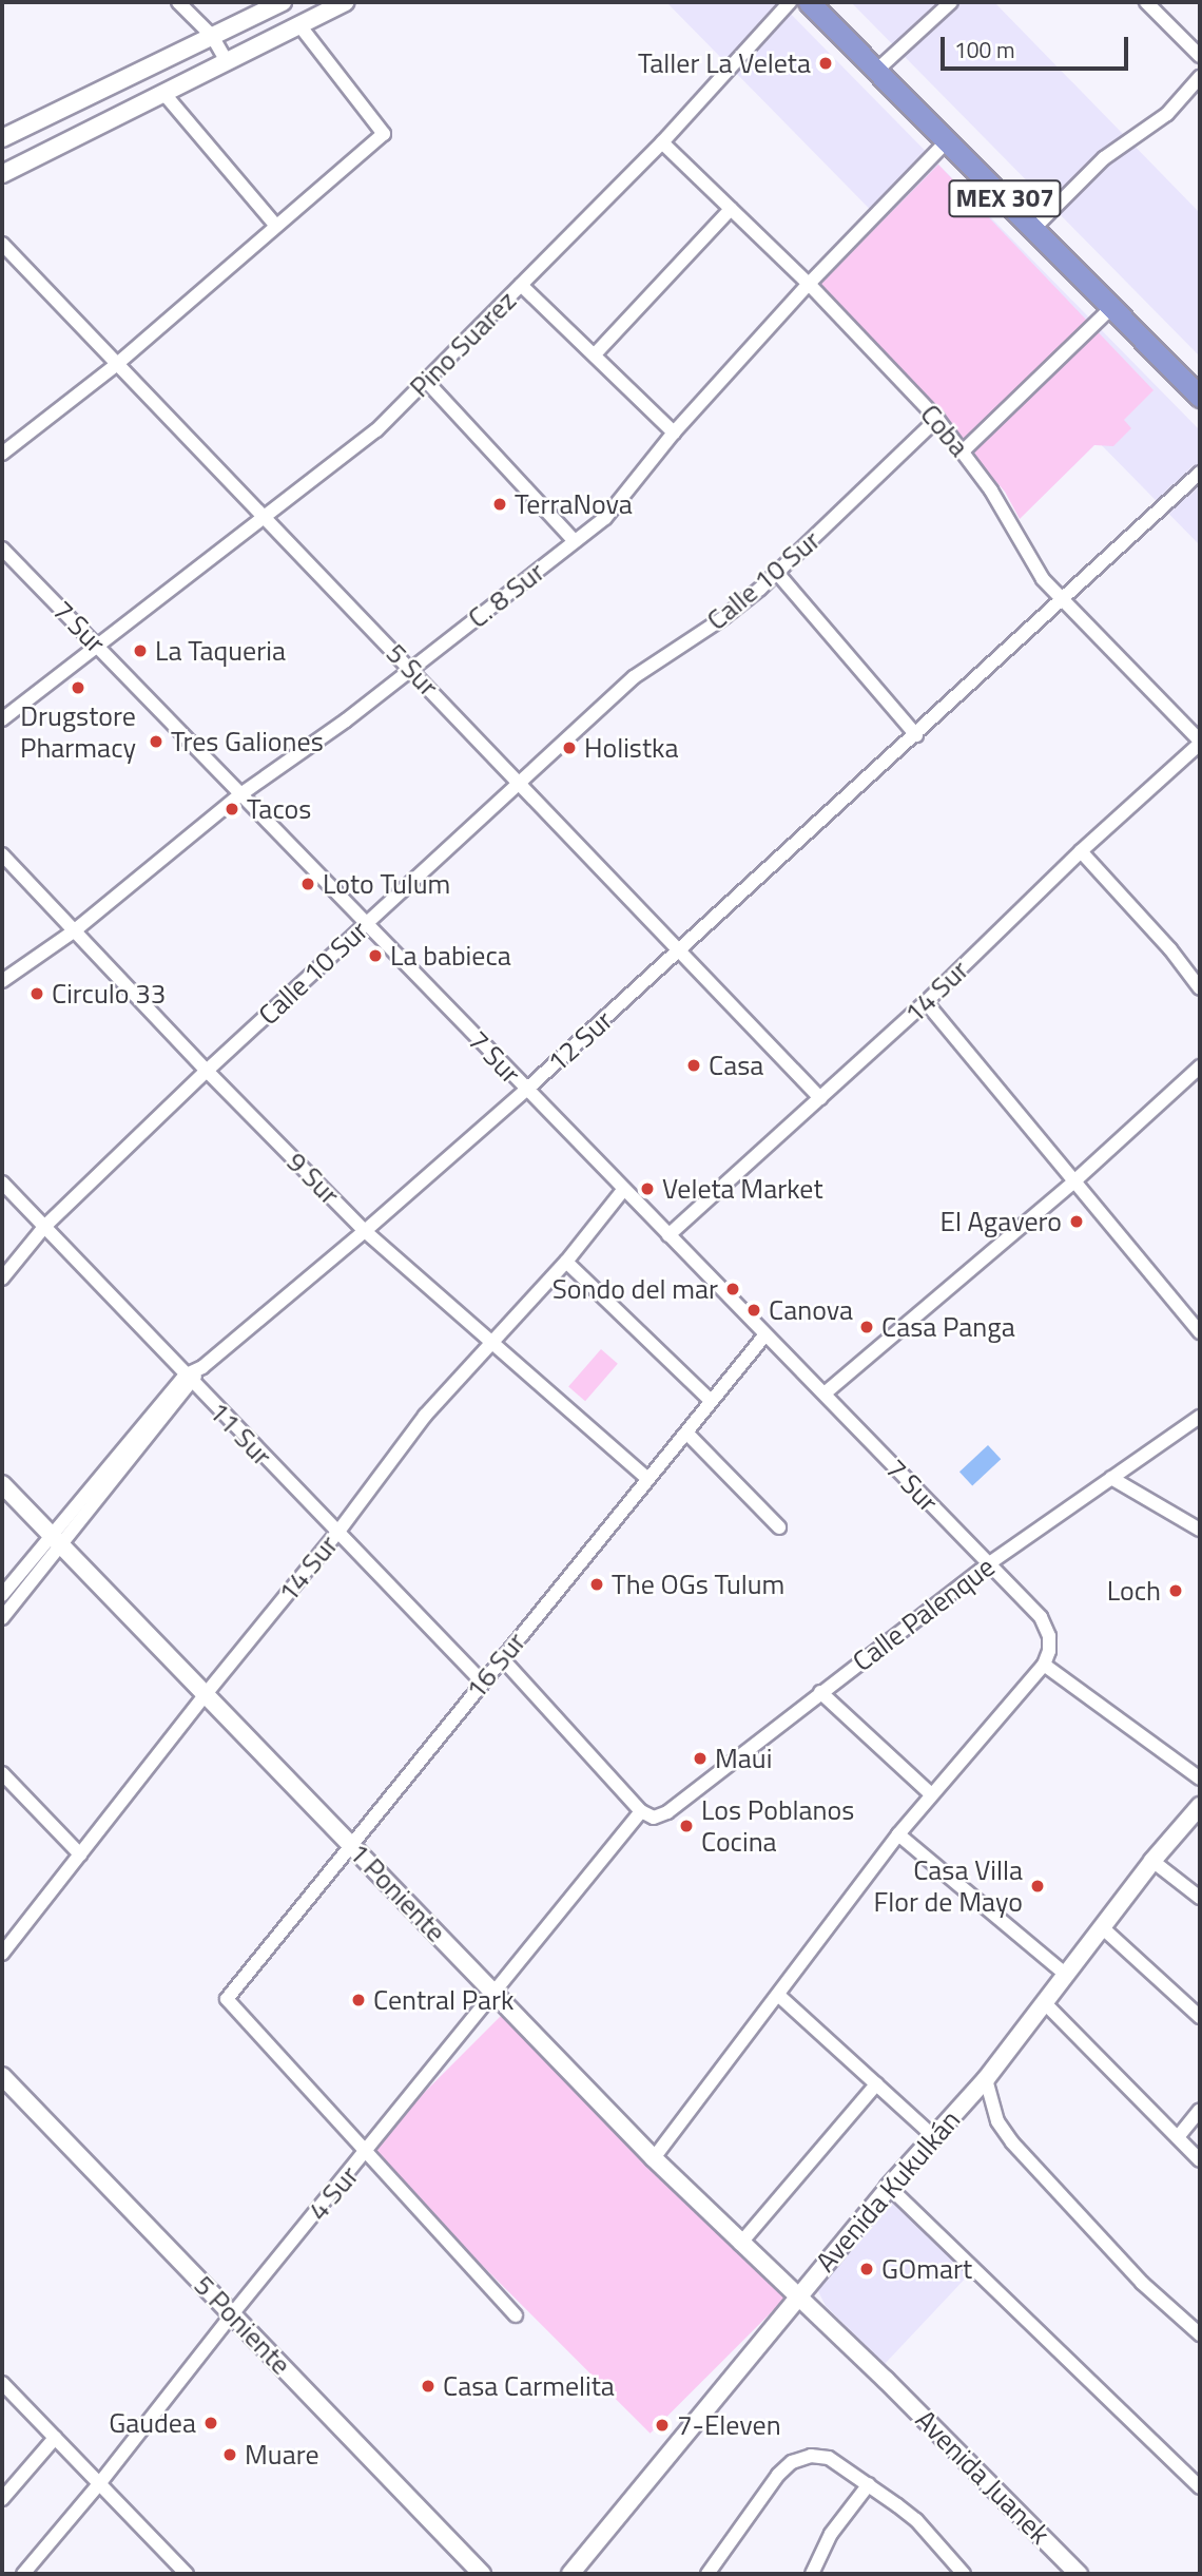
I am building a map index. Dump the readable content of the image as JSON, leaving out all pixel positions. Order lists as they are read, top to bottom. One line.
{"streets":{"highway":["MEX 307"],"street":["Pino Suarez","Coba","Calle 10 Sur","C. 8 Sur","7 Sur","5 Sur","14 Sur","12 Sur","9 Sur","11 Sur","Calle Palenque","16 Sur","1 Poniente","Avenida Kukulkán","4 Sur","5 Poniente","Avenida Juanek"]},"crossings":[["MEX 307","C. 8 Sur"],["Pino Suarez","Coba"],["Pino Suarez","7 Sur"],["Pino Suarez","5 Sur"],["Coba","Calle 10 Sur"],["Coba","C. 8 Sur"],["Coba","14 Sur"],["Coba","12 Sur"],["Calle 10 Sur","7 Sur"],["Calle 10 Sur","5 Sur"],["Calle 10 Sur","9 Sur"],["Calle 10 Sur","11 Sur"],["C. 8 Sur","7 Sur"],["C. 8 Sur","5 Sur"],["C. 8 Sur","9 Sur"],["7 Sur","14 Sur"],["7 Sur","12 Sur"],["7 Sur","Calle Palenque"],["7 Sur","16 Sur"],["5 Sur","14 Sur"],["5 Sur","12 Sur"],["14 Sur","9 Sur"],["14 Sur","11 Sur"],["14 Sur","1 Poniente"],["12 Sur","9 Sur"],["12 Sur","11 Sur"],["9 Sur","16 Sur"],["11 Sur","16 Sur"],["Calle Palenque","4 Sur"],["16 Sur","1 Poniente"],["16 Sur","4 Sur"],["1 Poniente","Avenida Kukulkán"],["1 Poniente","4 Sur"],["1 Poniente","Avenida Juanek"],["Avenida Kukulkán","Avenida Juanek"],["4 Sur","5 Poniente"]],"places":["Taller La Veleta","TerraNova","La Taqueria","Drugstore Pharmacy","Tres Galiones","Holistka","Tacos","Loto Tulum","La babieca","Circulo 33","Casa","Veleta Market","El Agavero","Sondo del mar","Canova","Casa Panga","The OGs Tulum","Loch","Maui","Los Poblanos Cocina","Casa Villa Flor de Mayo","Central Park","GOmart","Casa Carmelita","Gaudea","7-Eleven","Muare"],"scale_bar":"100 m"}
